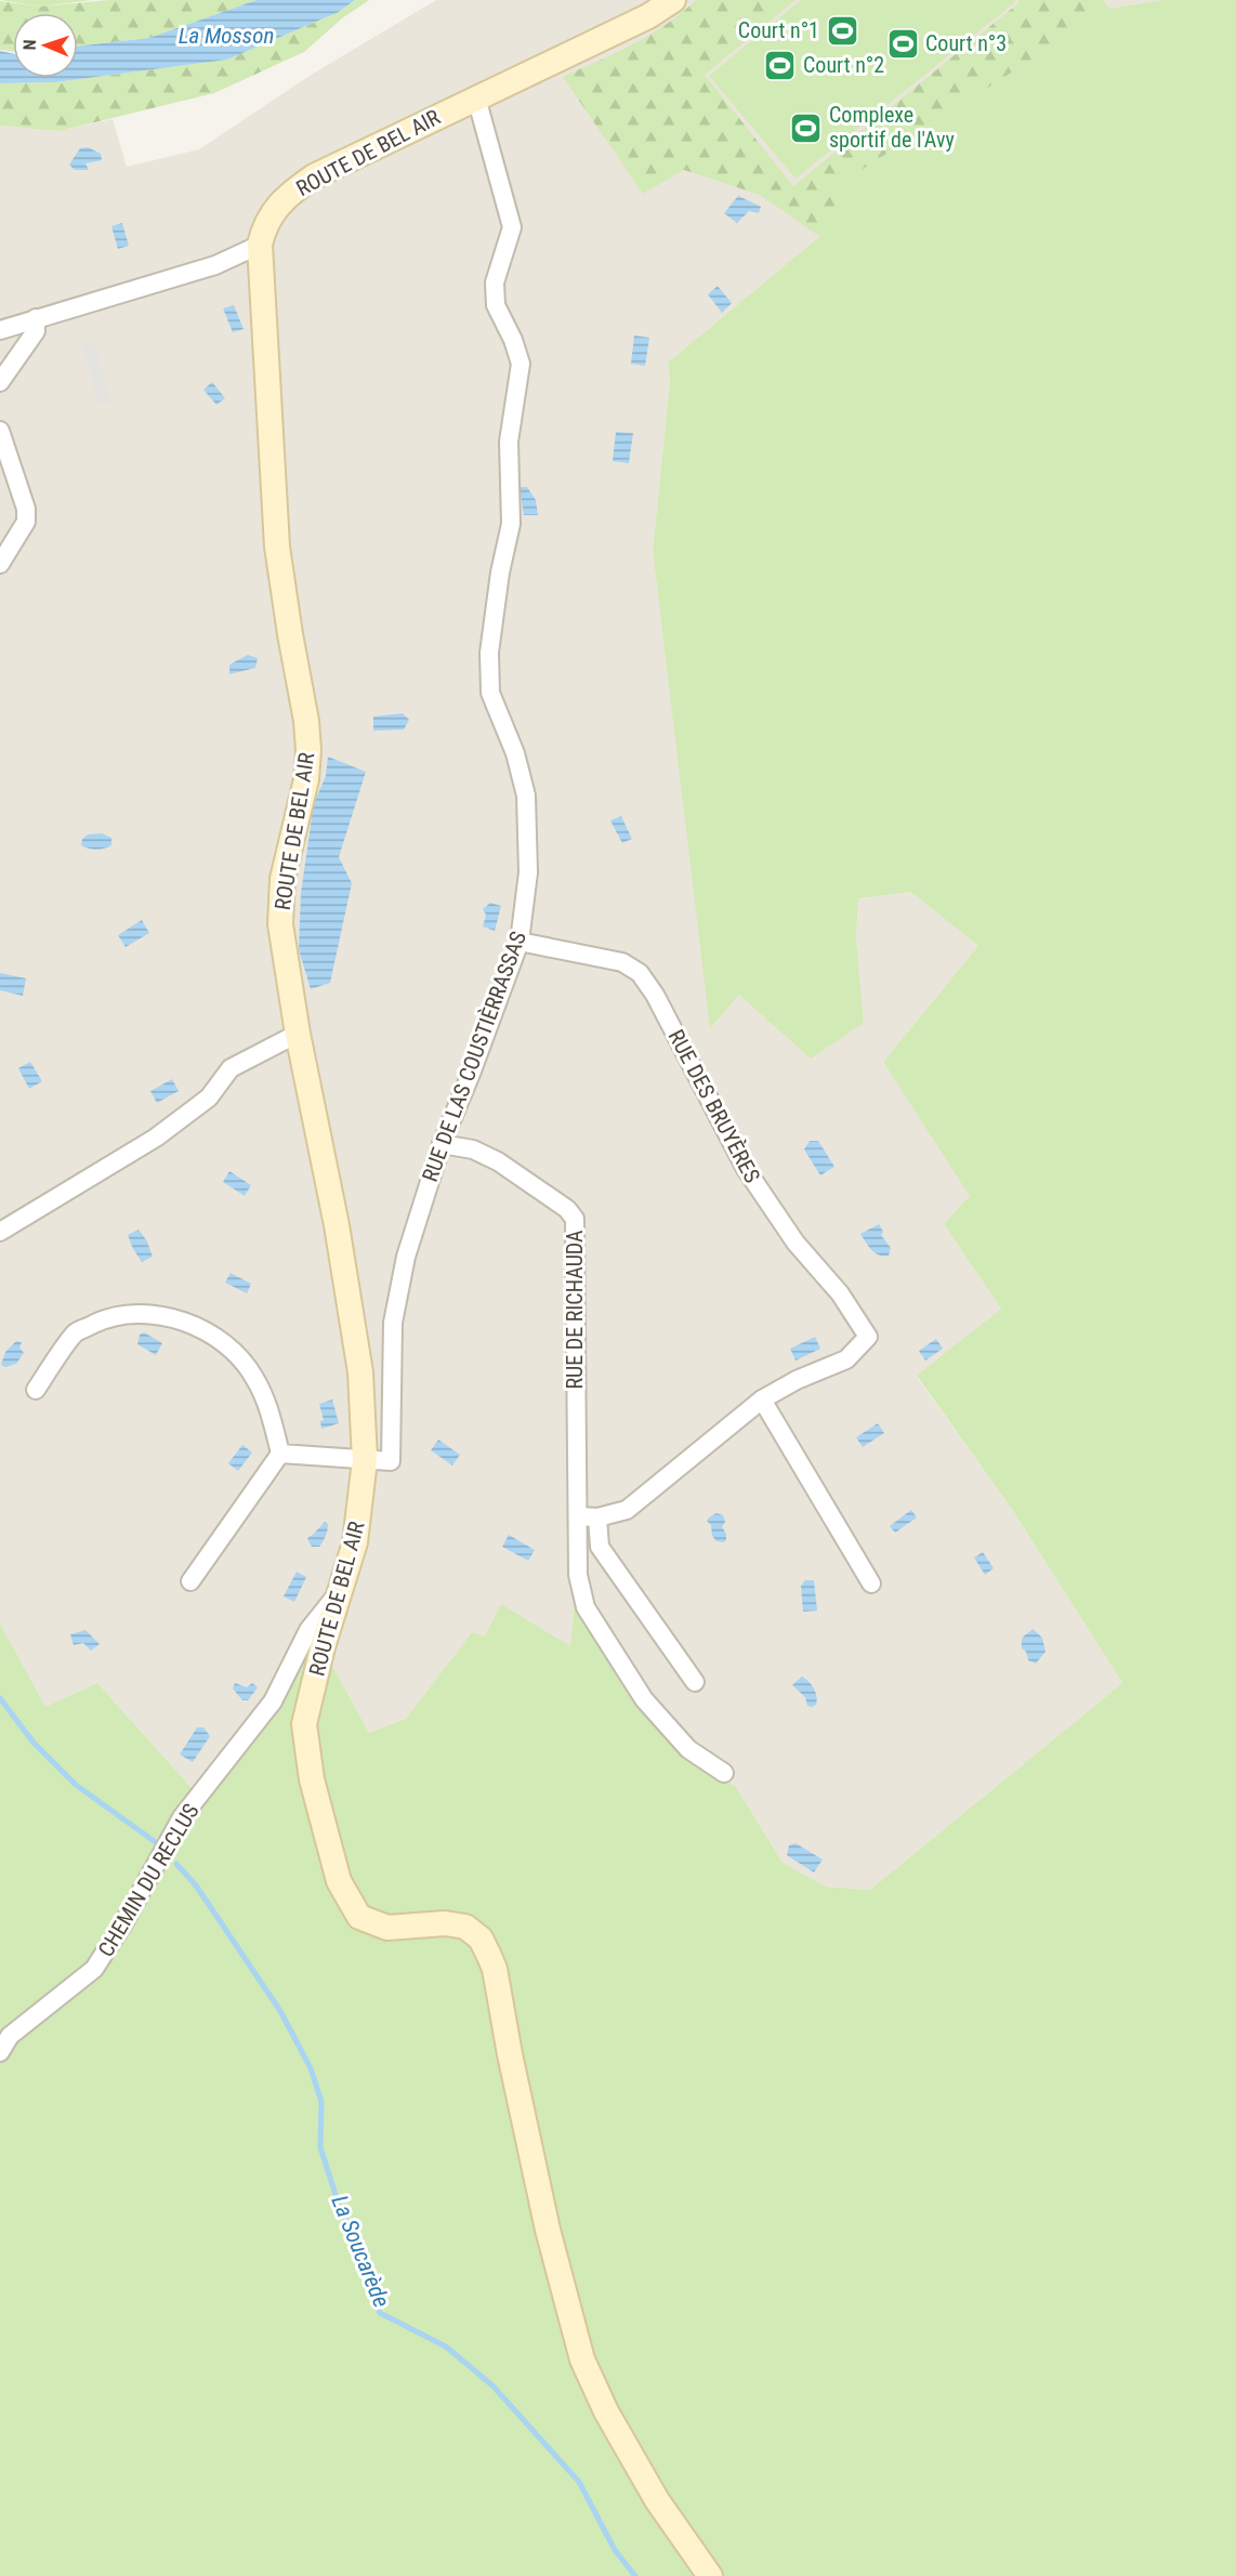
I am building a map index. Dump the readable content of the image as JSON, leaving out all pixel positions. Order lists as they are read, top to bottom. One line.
{"streets":{"street":["ROUTE DE BEL AIR","RUE DE LAS COUSTIÈRRASSAS","RUE DES BRUYÈRES","RUE DE RICHAUDA","CHEMIN DU RECLUS"]},"crossings":[["ROUTE DE BEL AIR","RUE DE LAS COUSTIÈRRASSAS"],["ROUTE DE BEL AIR","CHEMIN DU RECLUS"],["RUE DE LAS COUSTIÈRRASSAS","RUE DES BRUYÈRES"],["RUE DE LAS COUSTIÈRRASSAS","RUE DE RICHAUDA"]],"water":["La Mosson","La Soucarède"],"places":{"sports":["Court n°1","Court n°3","Court n°2","Complexe sportif de l'Avy"]},"north":"left"}
